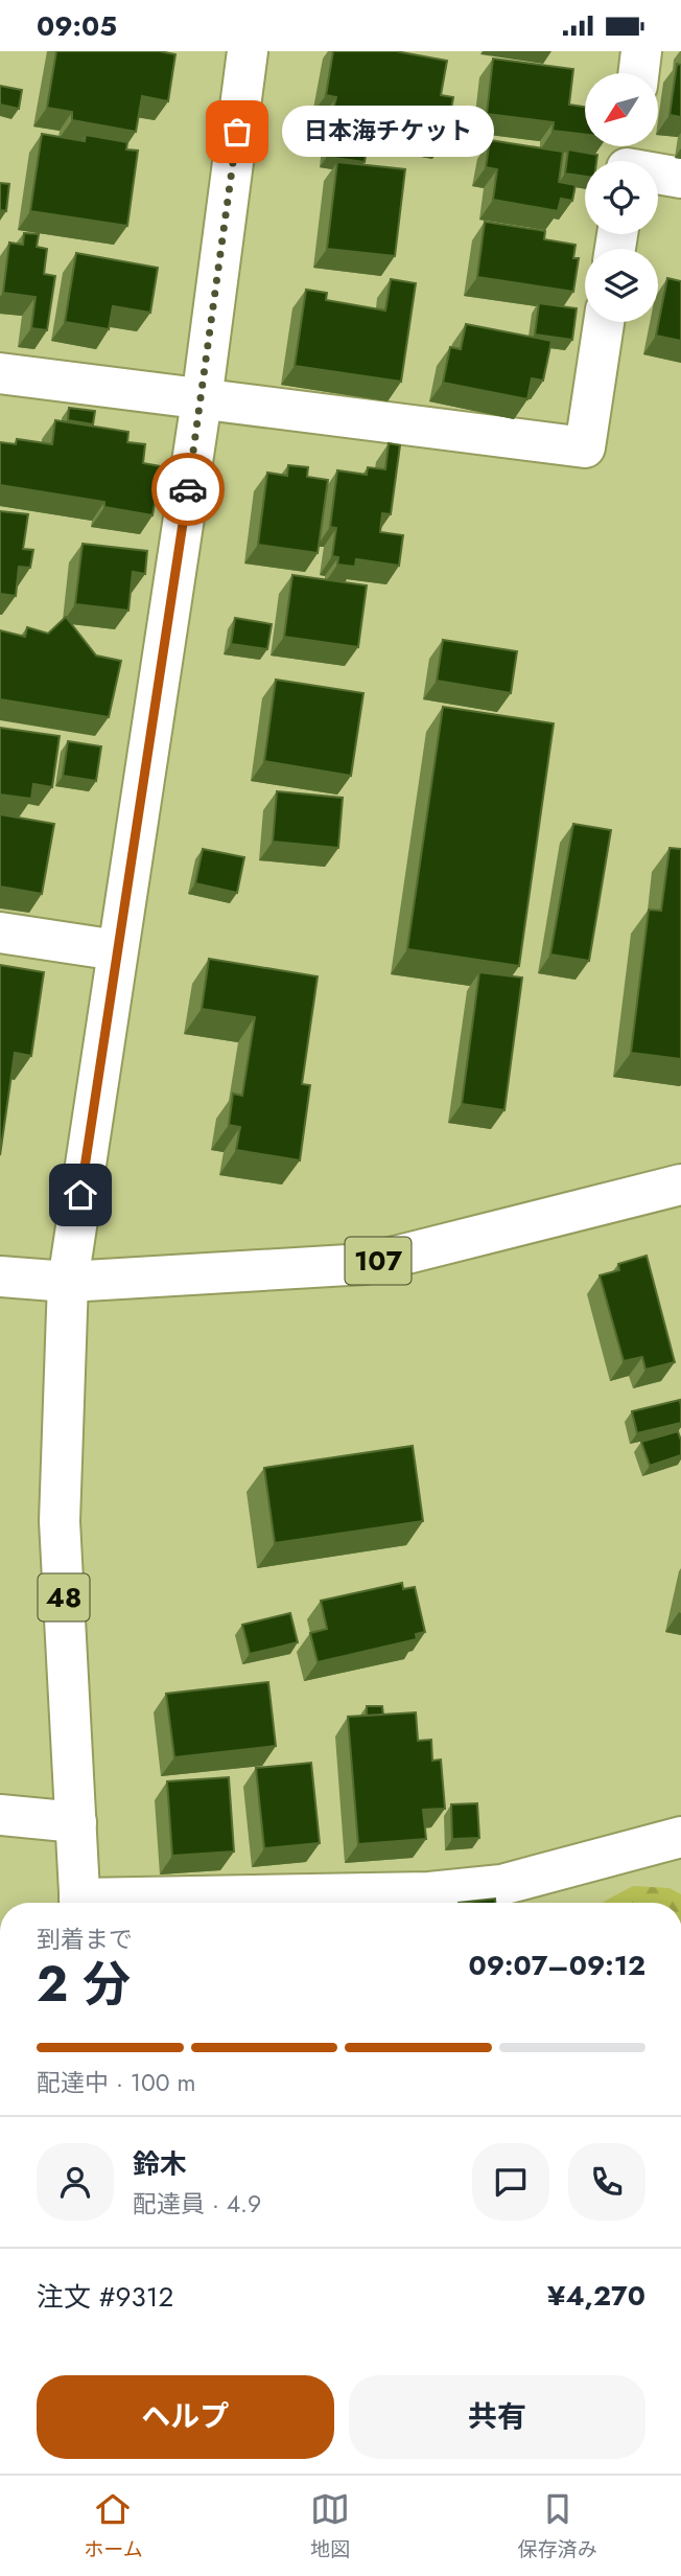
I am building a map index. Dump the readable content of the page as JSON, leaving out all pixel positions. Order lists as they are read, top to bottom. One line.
{"streets":{"main road":["107","48"]},"crossings":[["107","48"]],"places":["日本海チケット"],"north":"bottom left","page":{"status":"09:05","bubble":"日本海チケット","heading":["2 分","到着まで","09:07–09:12"],"panel":["鈴木","配達員 · 4.9","注文 #9312","¥4,270"],"bar":"配達中 · 100 m","buttons":["ヘルプ","共有"],"tabs":["ホーム","地図","保存済み"]}}
